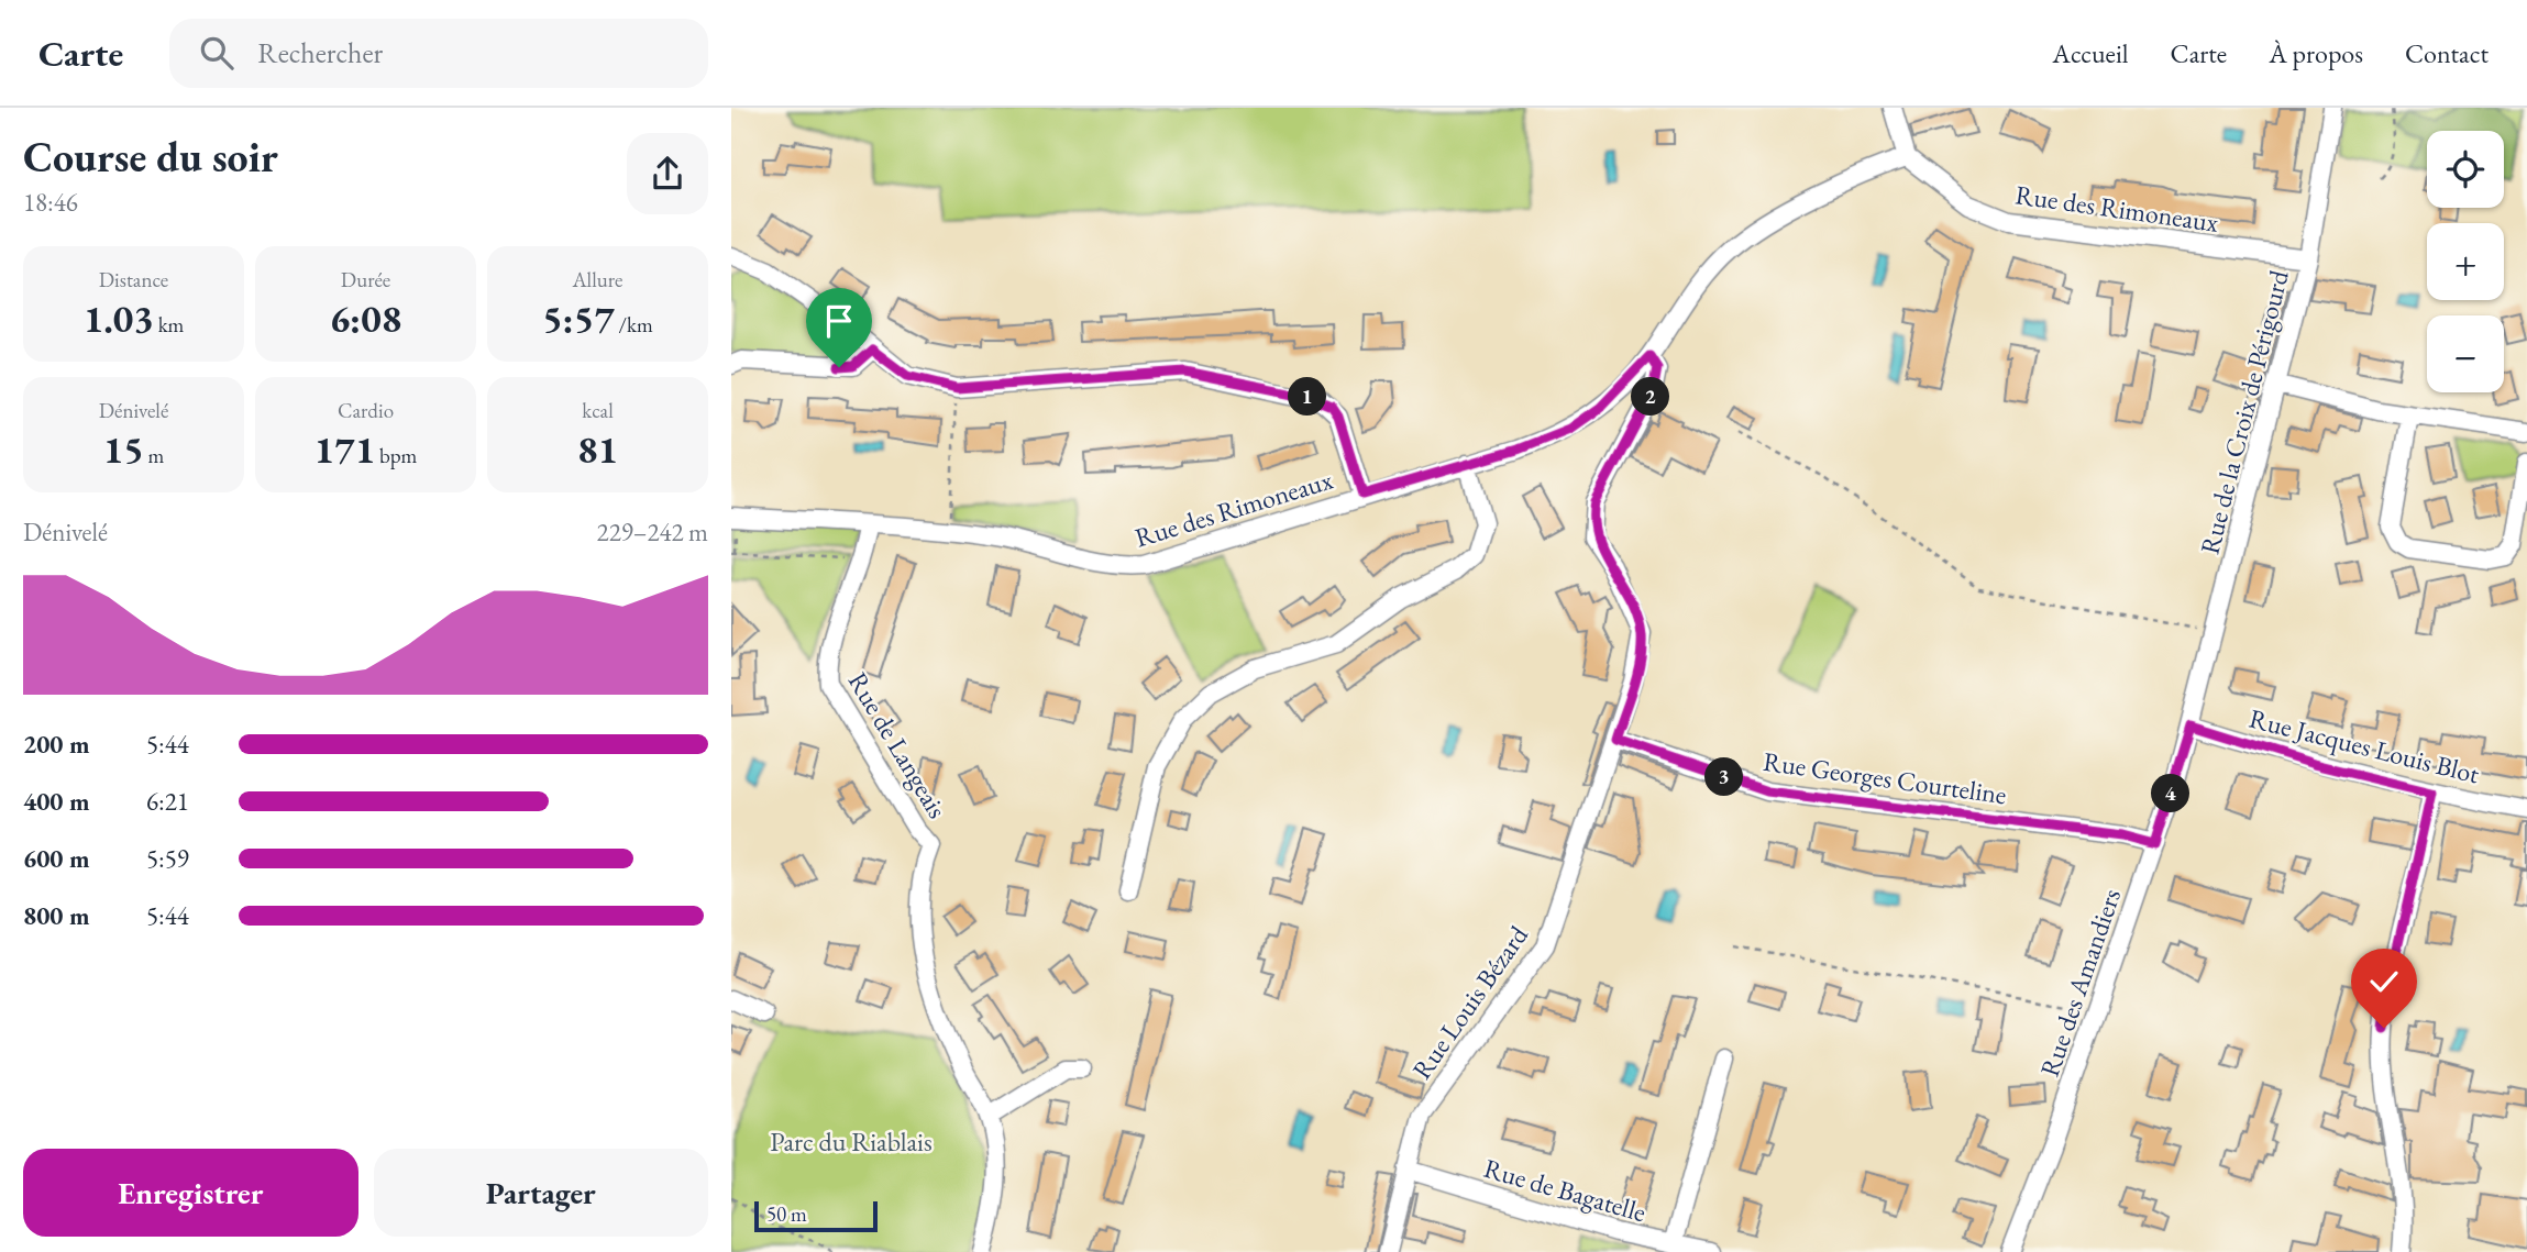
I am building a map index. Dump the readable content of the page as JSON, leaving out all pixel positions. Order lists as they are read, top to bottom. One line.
{"streets":{"street":["Rue des Rimoneaux","Rue de la Croix de Périgourd","Rue de Langeais","Rue Jacques Louis Blot","Rue Georges Courteline","Rue des Amandiers","Rue Louis Bézard","Rue de Bagatelle"]},"crossings":[["Rue des Rimoneaux","Rue de la Croix de Périgourd"],["Rue des Rimoneaux","Rue de Langeais"],["Rue des Rimoneaux","Rue Louis Bézard"],["Rue de la Croix de Périgourd","Rue Jacques Louis Blot"],["Rue de la Croix de Périgourd","Rue des Amandiers"],["Rue Jacques Louis Blot","Rue des Amandiers"],["Rue Georges Courteline","Rue des Amandiers"],["Rue Georges Courteline","Rue Louis Bézard"],["Rue Louis Bézard","Rue de Bagatelle"]],"parks":["Parc du Riablais"],"scale_bar":"50 m","page":{"header":"Carte","search":"Rechercher","nav":["Accueil","Carte","À propos","Contact"],"heading":["Course du soir","18:46"],"map_buttons":["+","−"],"stats":[["Distance","1.03 km"],["Durée","6:08"],["Allure","5:57 /km"],["Dénivelé","15 m"],["Cardio","171 bpm"],["kcal","81"]],"pins":["1","2","3","4"],"chart":["Dénivelé","229–242 m"],"list":[{"name":"200 m","note":"5:44"},{"name":"400 m","note":"6:21"},{"name":"600 m","note":"5:59"},{"name":"800 m","note":"5:44"}],"buttons":["Enregistrer","Partager"],"scale":"50 m"}}
